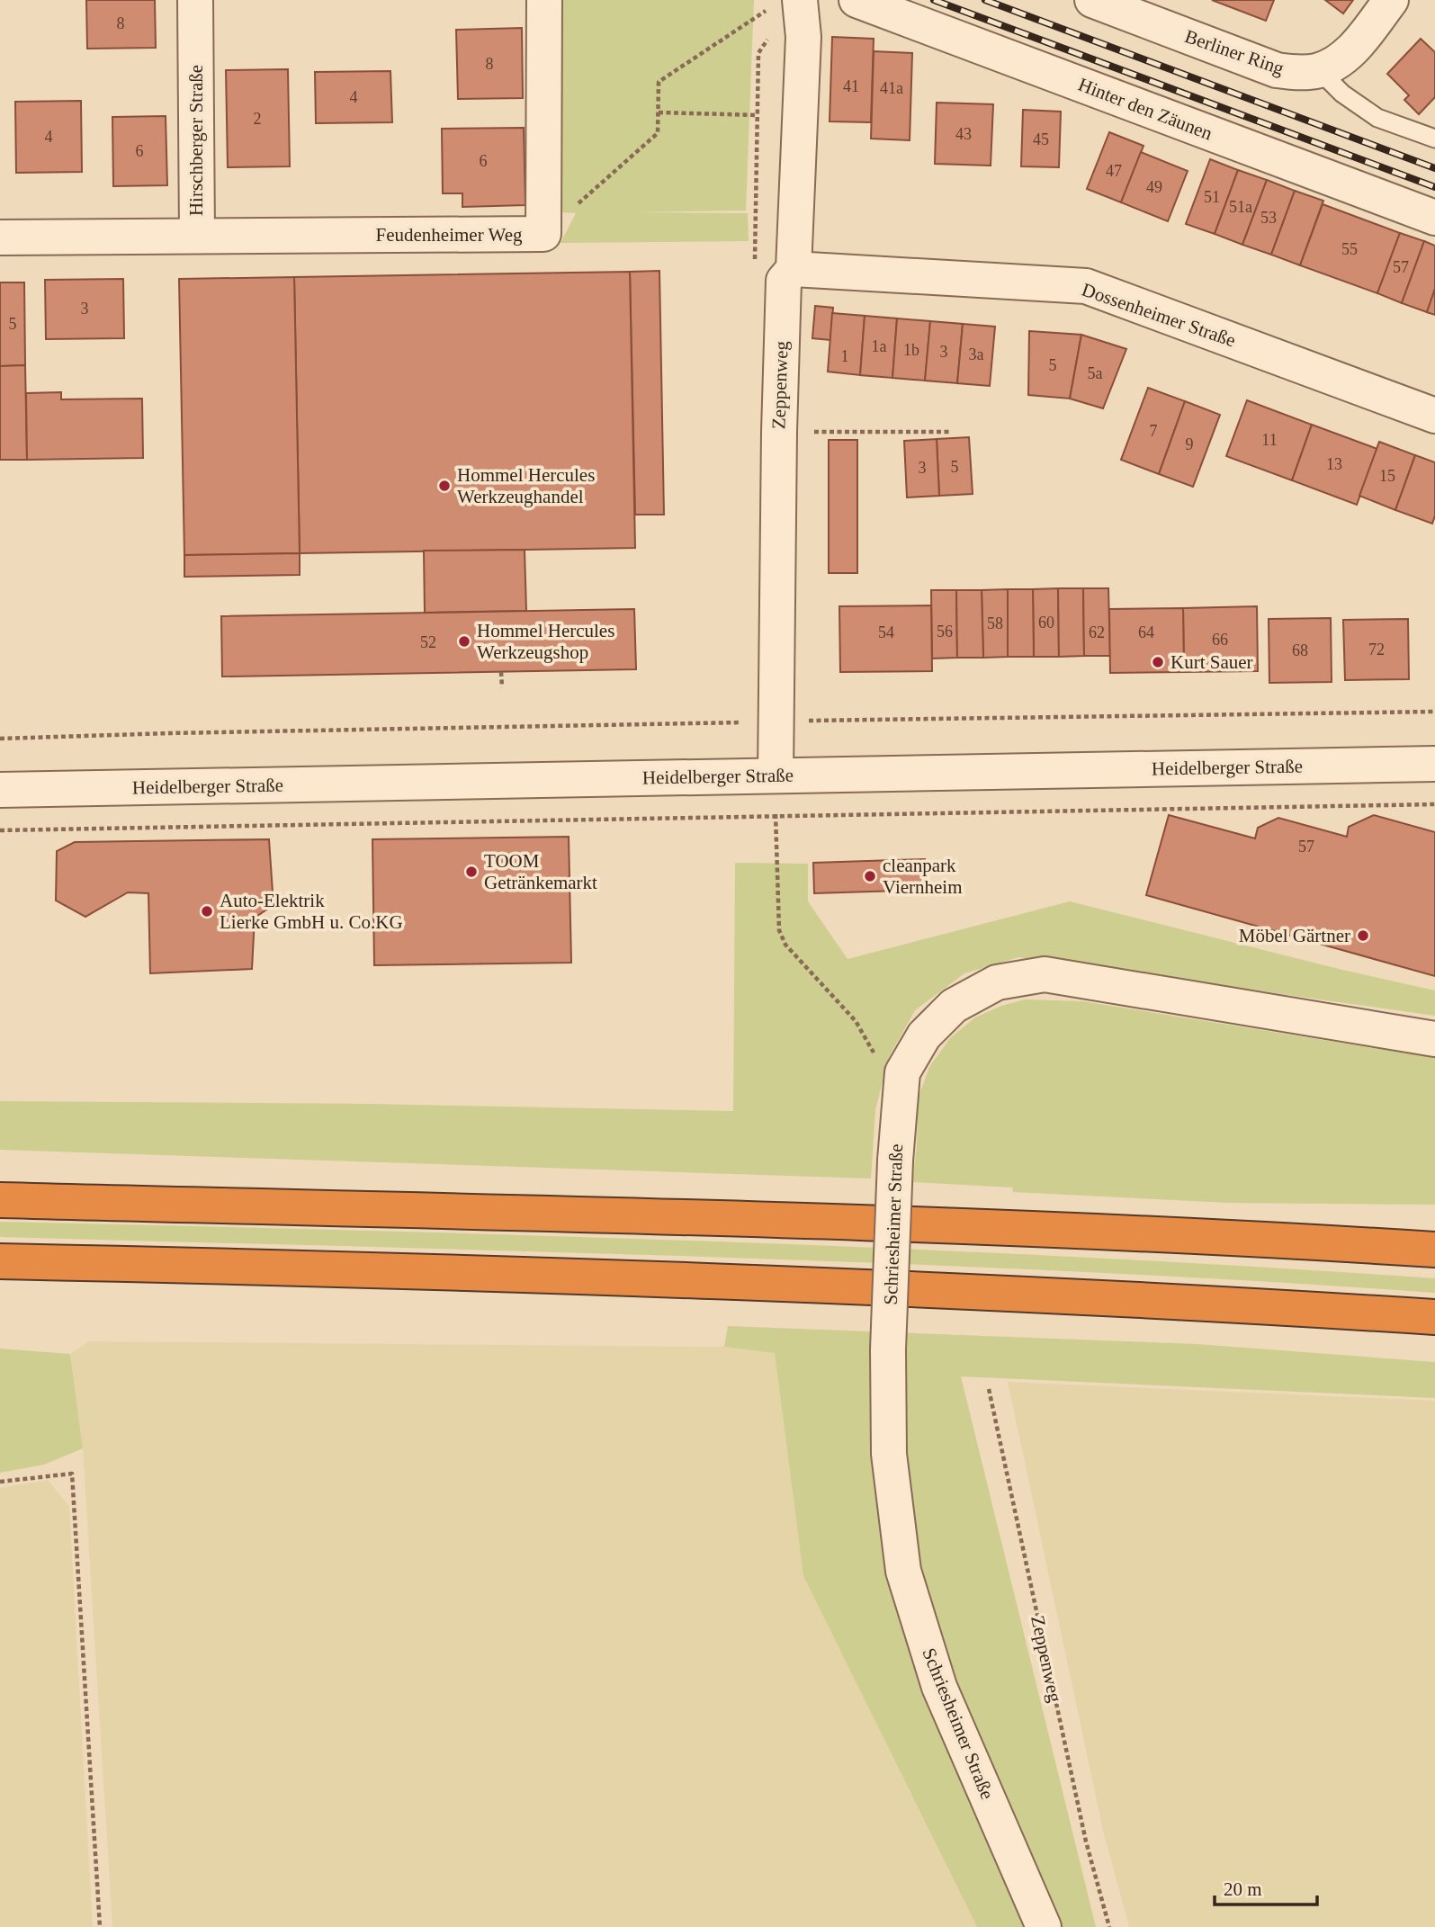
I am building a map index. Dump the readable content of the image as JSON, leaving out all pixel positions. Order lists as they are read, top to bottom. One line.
{"streets":{"street":["Berliner Ring","Hinter den Zäunen","Hirschberger Straße","Feudenheimer Weg","Dossenheimer Straße","Zeppenweg","Heidelberger Straße","Schriesheimer Straße"]},"crossings":[["Hirschberger Straße","Feudenheimer Weg"],["Dossenheimer Straße","Zeppenweg"],["Zeppenweg","Heidelberger Straße"]],"places":["Hommel Hercules Werkzeughandel","Hommel Hercules Werkzeugshop","Kurt Sauer","TOOM Getränkemarkt","cleanpark Viernheim","Auto-Elektrik Lierke GmbH u. Co.KG","Möbel Gärtner"],"house_numbers":["8","8","41","41a","4","2","43","4","45","6","6","47","49","51","51a","53","55","57","3","5","1a","1b","3","3a","1","5","5a","7","11","9","13","5","3","15","60","58","56","54","62","64","66","52","72","68","57"],"scale_bar":"20 m"}
